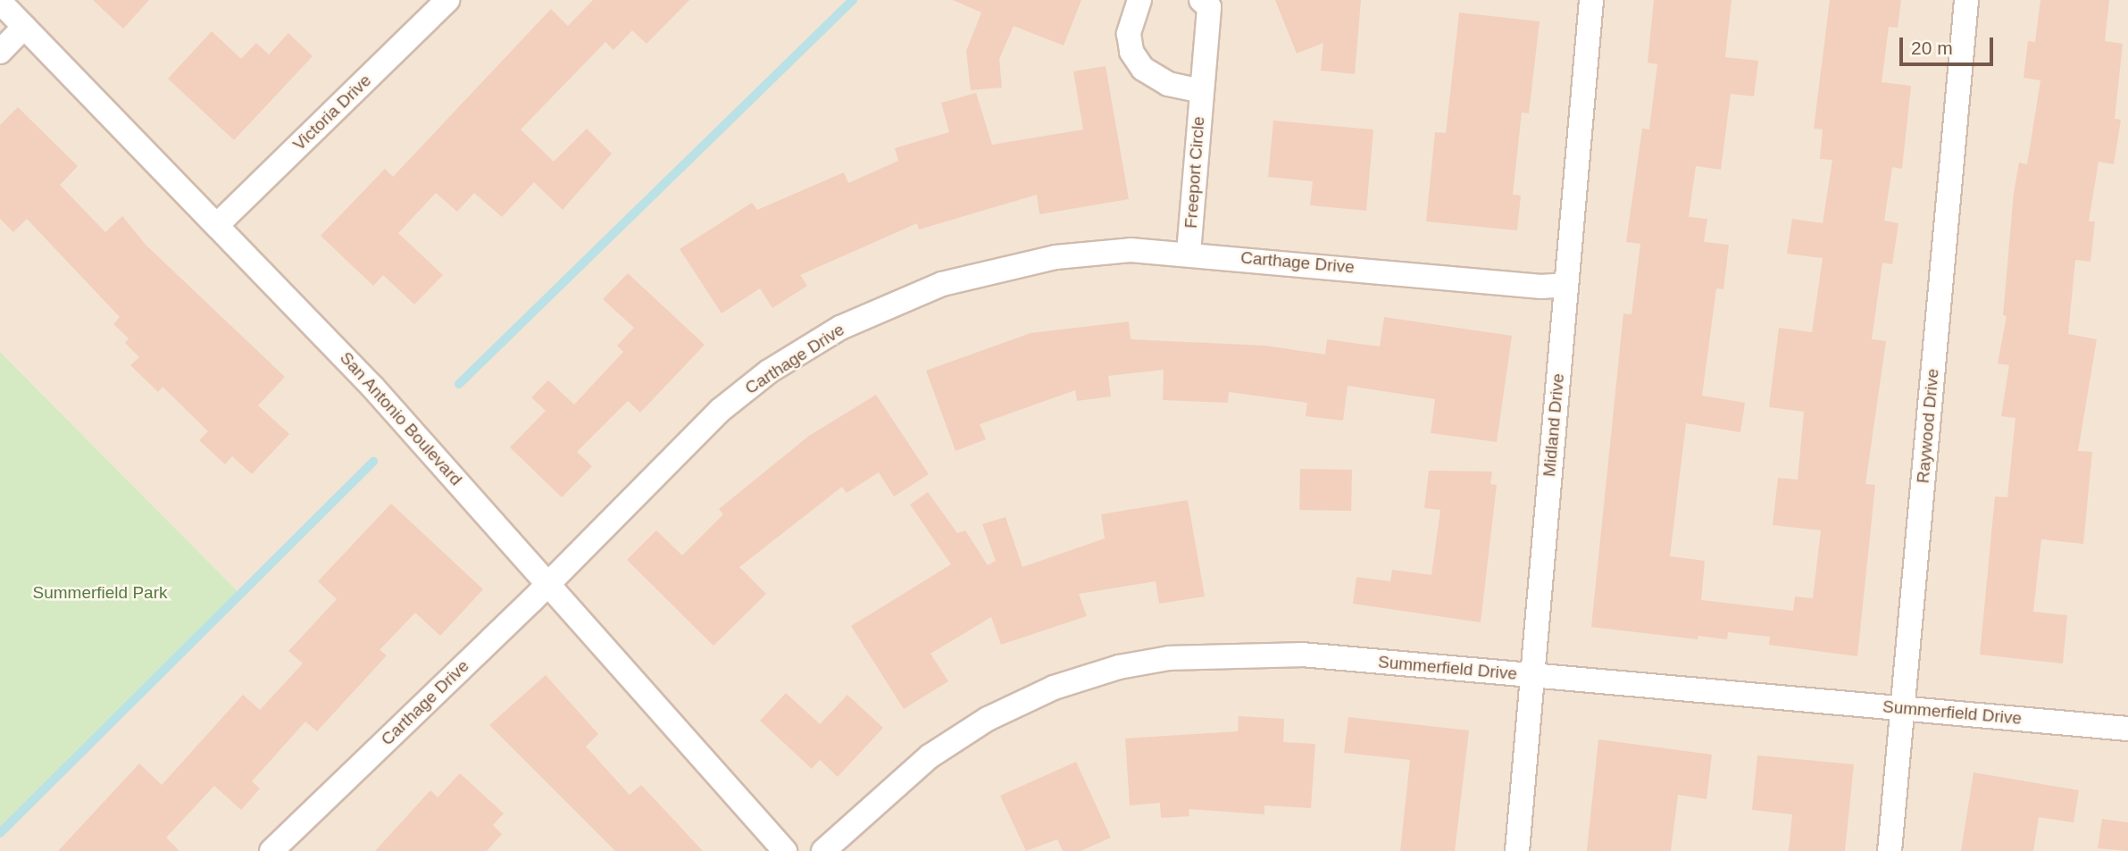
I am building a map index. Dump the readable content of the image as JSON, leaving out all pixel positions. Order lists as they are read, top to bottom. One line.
{"streets":{"street":["Victoria Drive","Freeport Circle","Carthage Drive","San Antonio Boulevard","Midland Drive","Raywood Drive","Summerfield Drive"]},"crossings":[["Victoria Drive","San Antonio Boulevard"],["Freeport Circle","Carthage Drive"],["Carthage Drive","San Antonio Boulevard"],["Carthage Drive","Midland Drive"],["Midland Drive","Summerfield Drive"],["Raywood Drive","Summerfield Drive"]],"parks":["Summerfield Park"],"scale_bar":"20 m"}
